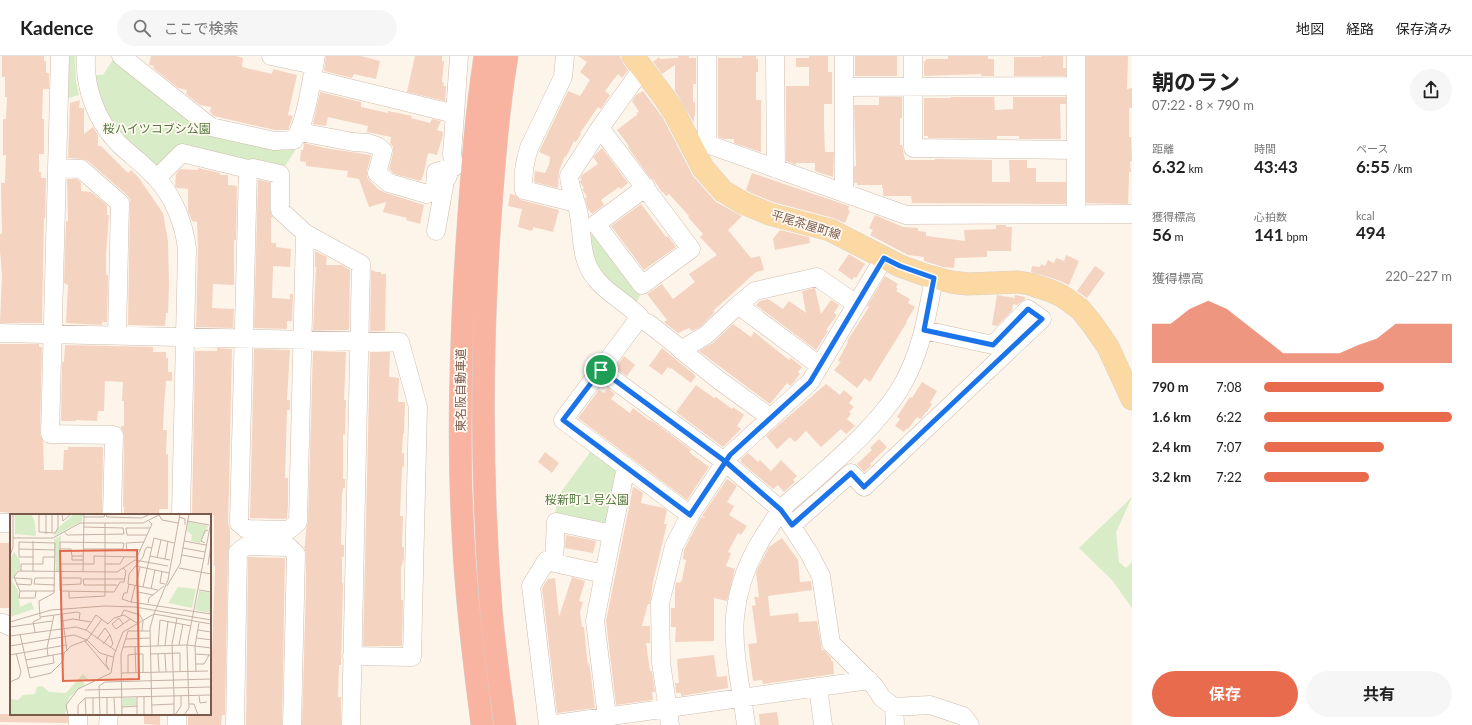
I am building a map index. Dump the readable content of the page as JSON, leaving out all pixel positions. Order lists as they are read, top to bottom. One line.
{"streets":{"highway":["東名阪自動車道"],"main road":["平尾茶屋町線"]},"parks":["桜ハイツコブシ公園","桜新町１号公園"],"page":{"header":"Kadence","search":"ここで検索","nav":["地図","経路","保存済み"],"heading":["朝のラン","07:22 · 8 × 790 m"],"stats":[["距離","6.32 km"],["時間","43:43"],["ペース","6:55 /km"],["獲得標高","56 m"],["心拍数","141 bpm"],["kcal","494"]],"chart":["獲得標高","220–227 m"],"list":[{"name":"790 m","note":"7:08"},{"name":"1.6 km","note":"6:22"},{"name":"2.4 km","note":"7:07"},{"name":"3.2 km","note":"7:22"}],"buttons":["保存","共有"]}}
